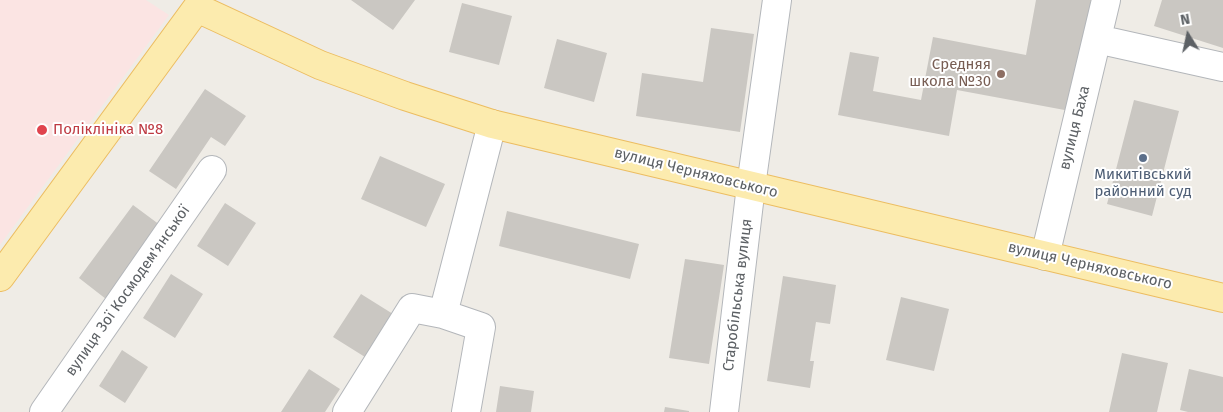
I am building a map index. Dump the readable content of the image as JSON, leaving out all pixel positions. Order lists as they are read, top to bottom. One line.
{"streets":{"main road":["вулиця Черняховського"],"street":["вулиця Баха","вулиця Зої Космодем'янської","Старобільська вулиця"]},"crossings":[["вулиця Баха","вулиця Черняховського"],["вулиця Черняховського","Старобільська вулиця"]],"places":["Средняя школа №30","Поліклініка №8","Микитівський районний суд"],"north":"top"}
